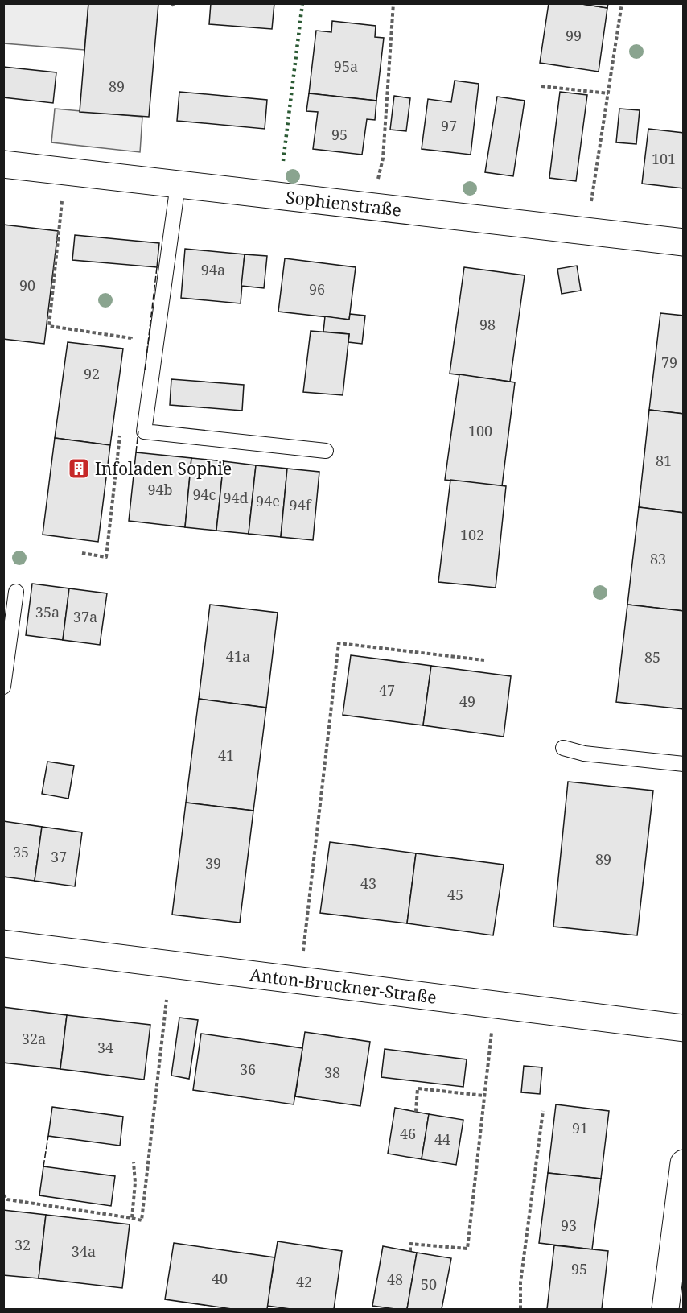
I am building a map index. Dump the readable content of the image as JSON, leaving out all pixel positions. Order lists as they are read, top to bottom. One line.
{"streets":{"street":["Sophienstraße","Anton-Bruckner-Straße"]},"places":{"building":["Infoladen Sophie"]},"house_numbers":["99","95a","89","97","95","101","94a","90","96","98","79","92","100","81","94b","94c","94d","94e","94f","102","83","35a","37a","41a","85","47","49","41","35","37","89","39","43","45","32a","34","36","38","91","46","44","93","32","34a","95","40","48","42","50"]}
